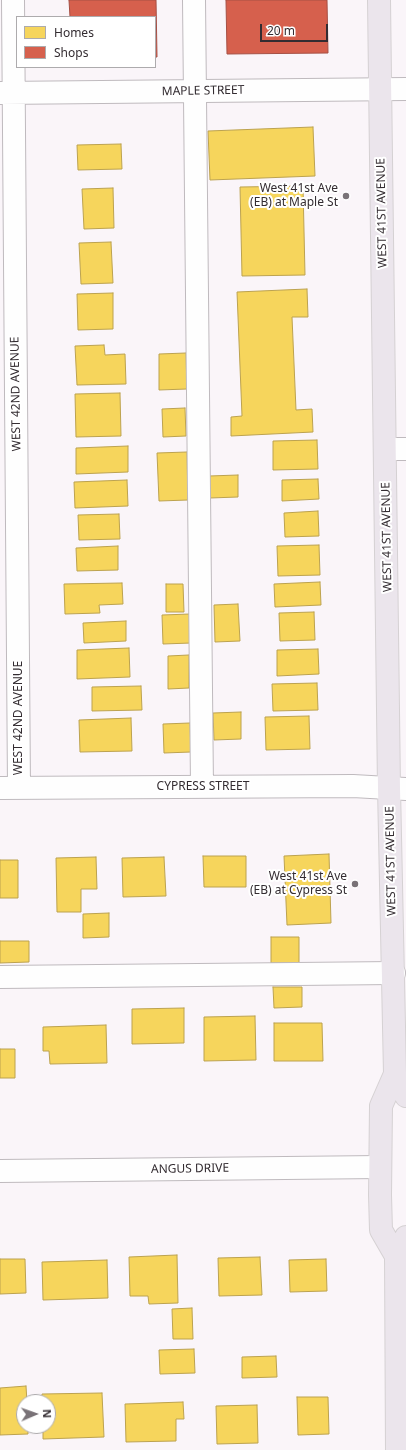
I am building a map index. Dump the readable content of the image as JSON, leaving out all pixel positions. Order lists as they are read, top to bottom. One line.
{"streets":{"main road":["WEST 41ST AVENUE"],"street":["MAPLE STREET","WEST 42ND AVENUE","CYPRESS STREET","ANGUS DRIVE"]},"crossings":[["MAPLE STREET","WEST 41ST AVENUE"],["MAPLE STREET","WEST 42ND AVENUE"],["WEST 41ST AVENUE","CYPRESS STREET"],["WEST 41ST AVENUE","ANGUS DRIVE"],["WEST 42ND AVENUE","CYPRESS STREET"]],"places":["West 41st Ave (EB) at Maple St","West 41st Ave (EB) at Cypress St"],"legend":["Homes","Shops"],"scale_bar":"20 m","north":"right"}
